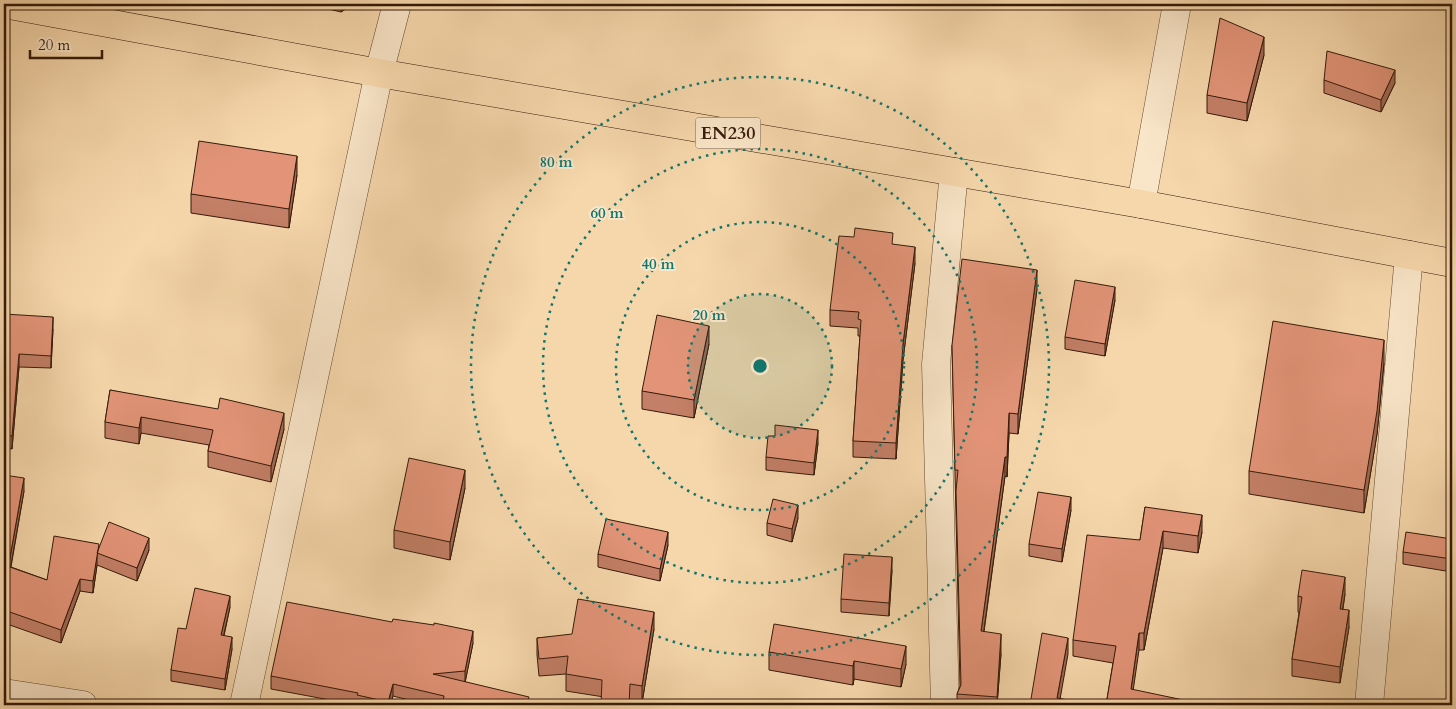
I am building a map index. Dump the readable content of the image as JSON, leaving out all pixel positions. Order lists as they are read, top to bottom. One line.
{"streets":{"main road":["EN230"]},"scale_bar":"20 m","rings":["80 m","60 m","40 m","20 m"]}
